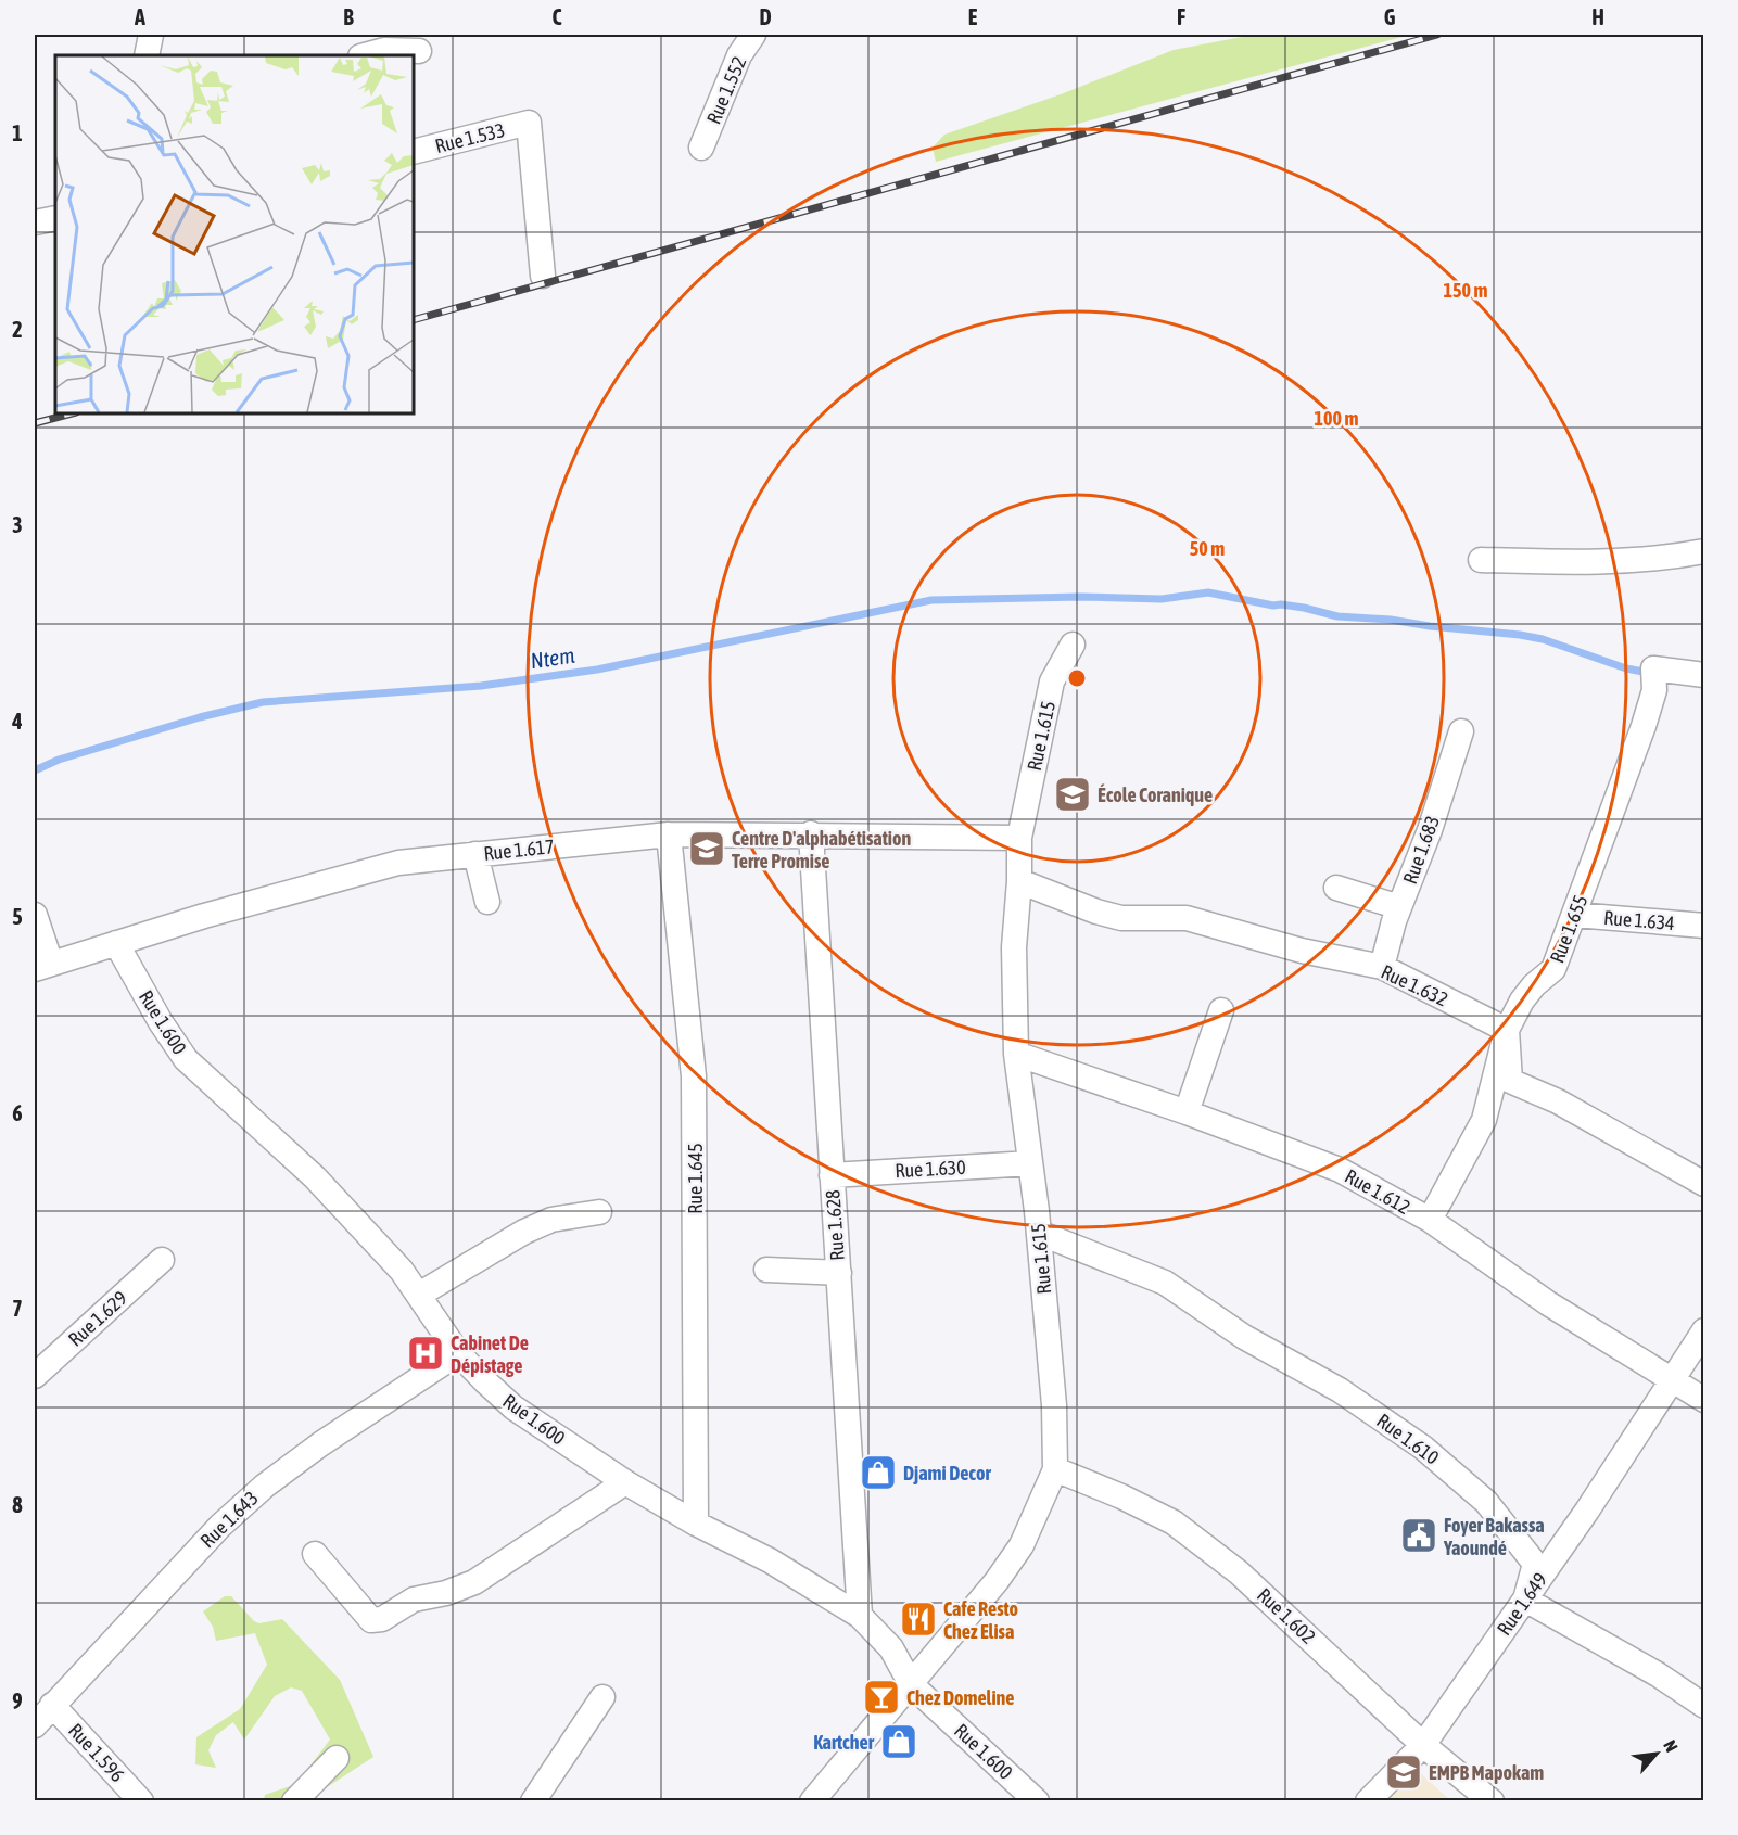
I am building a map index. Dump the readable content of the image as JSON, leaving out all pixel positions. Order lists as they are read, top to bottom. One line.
{"streets":{"street":["Rue 1.552","Rue 1.533","Rue 1.615","Rue 1.617","Rue 1.683","Rue 1.634","Rue 1.655","Rue 1.632","Rue 1.600","Rue 1.630","Rue 1.645","Rue 1.612","Rue 1.628","Rue 1.629","Rue 1.610","Rue 1.643","Rue 1.649","Rue 1.602","Rue 1.596"]},"crossings":[["Rue 1.615","Rue 1.617"],["Rue 1.615","Rue 1.632"],["Rue 1.615","Rue 1.600"],["Rue 1.615","Rue 1.630"],["Rue 1.615","Rue 1.612"],["Rue 1.615","Rue 1.610"],["Rue 1.615","Rue 1.602"],["Rue 1.617","Rue 1.600"],["Rue 1.617","Rue 1.645"],["Rue 1.617","Rue 1.628"],["Rue 1.683","Rue 1.632"],["Rue 1.634","Rue 1.655"],["Rue 1.655","Rue 1.632"],["Rue 1.655","Rue 1.612"],["Rue 1.600","Rue 1.645"],["Rue 1.600","Rue 1.628"],["Rue 1.600","Rue 1.643"],["Rue 1.630","Rue 1.628"],["Rue 1.612","Rue 1.649"],["Rue 1.610","Rue 1.649"],["Rue 1.643","Rue 1.596"],["Rue 1.649","Rue 1.602"]],"water":["Ntem"],"places":{"school or university":["École Coranique","Centre D'alphabétisation Terre Promise","EMPB Mapokam"],"hospital":["Cabinet De Dépistage"],"shop":["Djami Decor","Kartcher"],"public building":["Foyer Bakassa Yaoundé"],"restaurant":["Cafe Resto Chez Elisa"],"bar":["Chez Domeline"]},"north":"top right","grid":{"columns":["A","B","C","D","E","F","G","H"],"rows":["1","2","3","4","5","6","7","8","9"]},"rings":["150 m","100 m","50 m"]}
